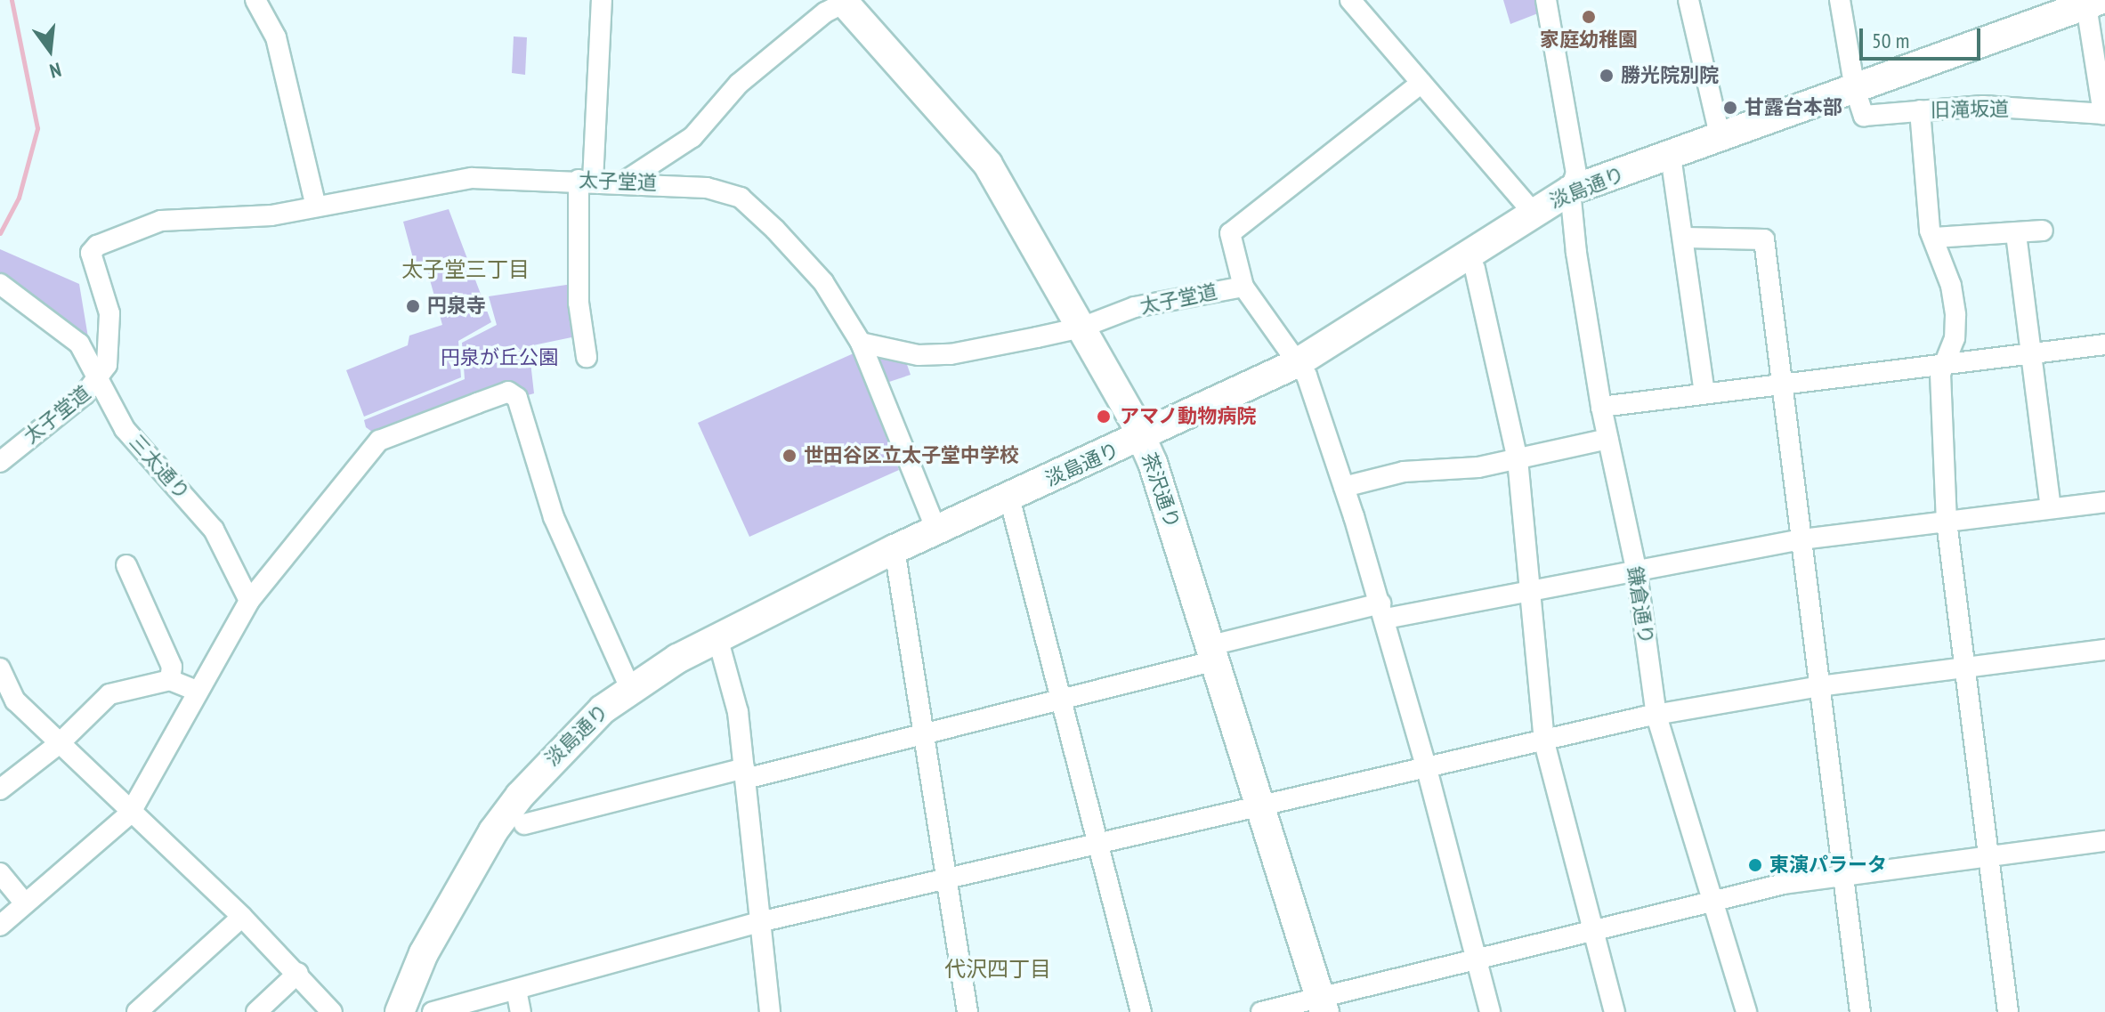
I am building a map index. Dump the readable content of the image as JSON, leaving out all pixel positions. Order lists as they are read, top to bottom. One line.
{"streets":{"main road":["淡島通り","茶沢通り"],"street":["旧滝坂道","太子堂道","三太通り","鎌倉通り"]},"crossings":[["旧滝坂道","淡島通り"],["太子堂道","淡島通り"],["太子堂道","三太通り"],["太子堂道","茶沢通り"],["淡島通り","茶沢通り"],["淡島通り","鎌倉通り"]],"districts":["太子堂三丁目","代沢四丁目"],"parks":["円泉が丘公園"],"places":["家庭幼稚園","勝光院別院","甘露台本部","円泉寺","アマノ動物病院","世田谷区立太子堂中学校","東演パラータ"],"scale_bar":"50 m","north":"bottom"}
